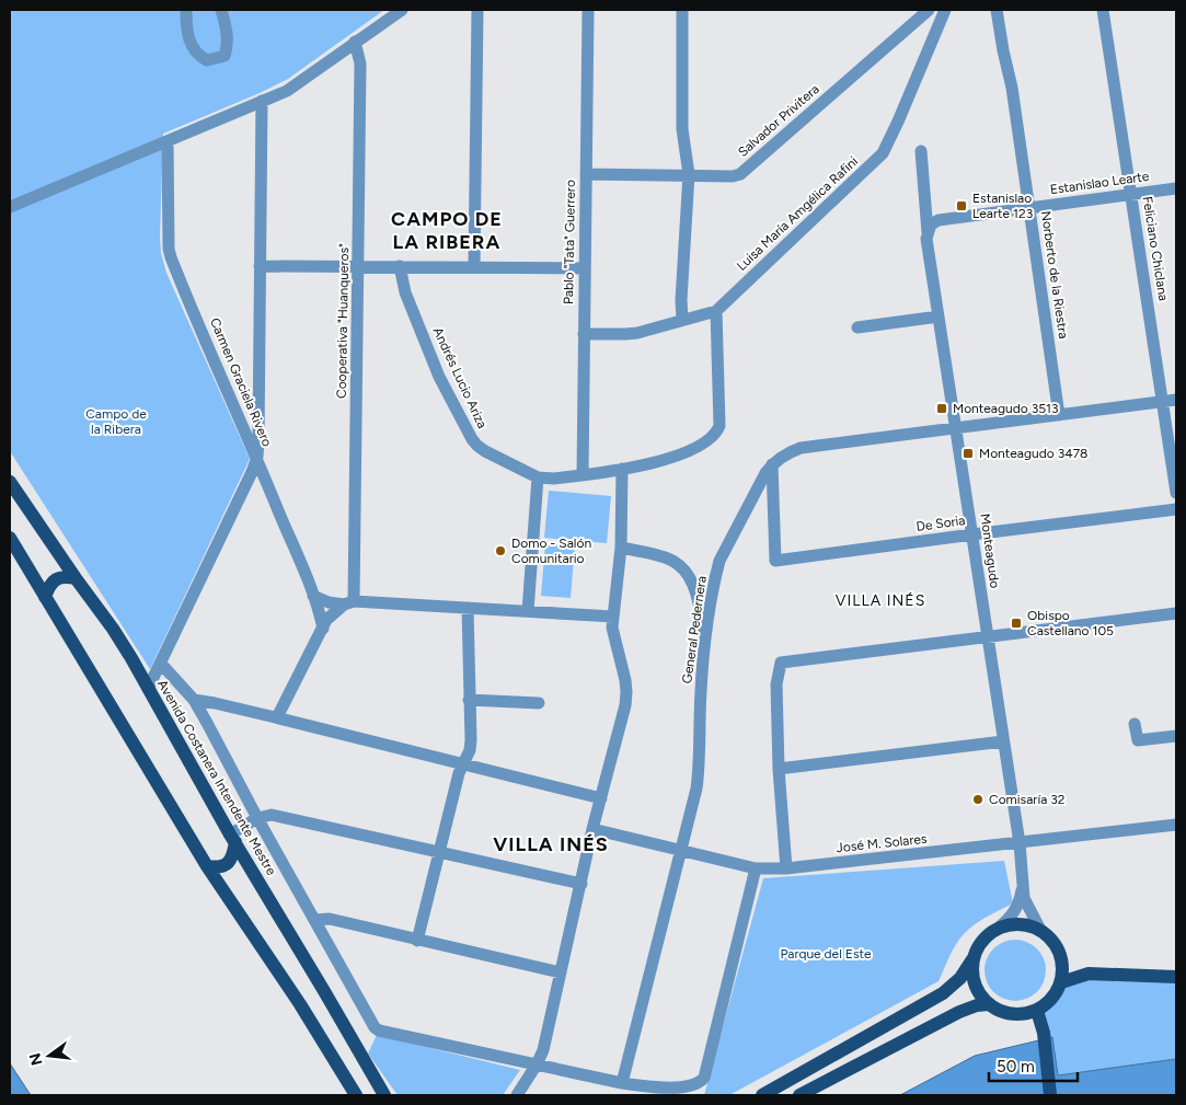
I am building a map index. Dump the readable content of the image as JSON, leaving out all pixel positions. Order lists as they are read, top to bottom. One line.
{"streets":{"main road":["Avenida Costanera Intendente Mestre"],"street":["Salvador Privitera","Estanislao Learte","Luisa María Amgélica Rafini","Pablo \"Tata\" Guerrero","Feliciano Chiclana","Norberto de la Riestra","Cooperativa \"Huanqueros\"","Andrés Lucio Ariza","Carmen Graciela Rivero","De Soria","Monteagudo","General Pedernera","José M. Solares"]},"crossings":[["Salvador Privitera","Pablo \"Tata\" Guerrero"],["Estanislao Learte","Feliciano Chiclana"],["Estanislao Learte","Norberto de la Riestra"],["Estanislao Learte","Monteagudo"],["Luisa María Amgélica Rafini","Pablo \"Tata\" Guerrero"],["Luisa María Amgélica Rafini","Andrés Lucio Ariza"],["Pablo \"Tata\" Guerrero","Andrés Lucio Ariza"],["Feliciano Chiclana","General Pedernera"],["Norberto de la Riestra","General Pedernera"],["De Soria","Monteagudo"],["De Soria","General Pedernera"],["Monteagudo","General Pedernera"],["Monteagudo","José M. Solares"],["General Pedernera","José M. Solares"]],"districts":["CAMPO DE LA RIBERA","VILLA INÉS","VILLA INÉS"],"parks":["Campo de la Ribera","Parque del Este"],"places":{"transit":["Estanislao Learte 123","Monteagudo 3513","Monteagudo 3478","Obispo Castellano 105"],"other":["Domo - Salón Comunitario","Comisaría 32"]},"scale_bar":"50 m","north":"left"}
